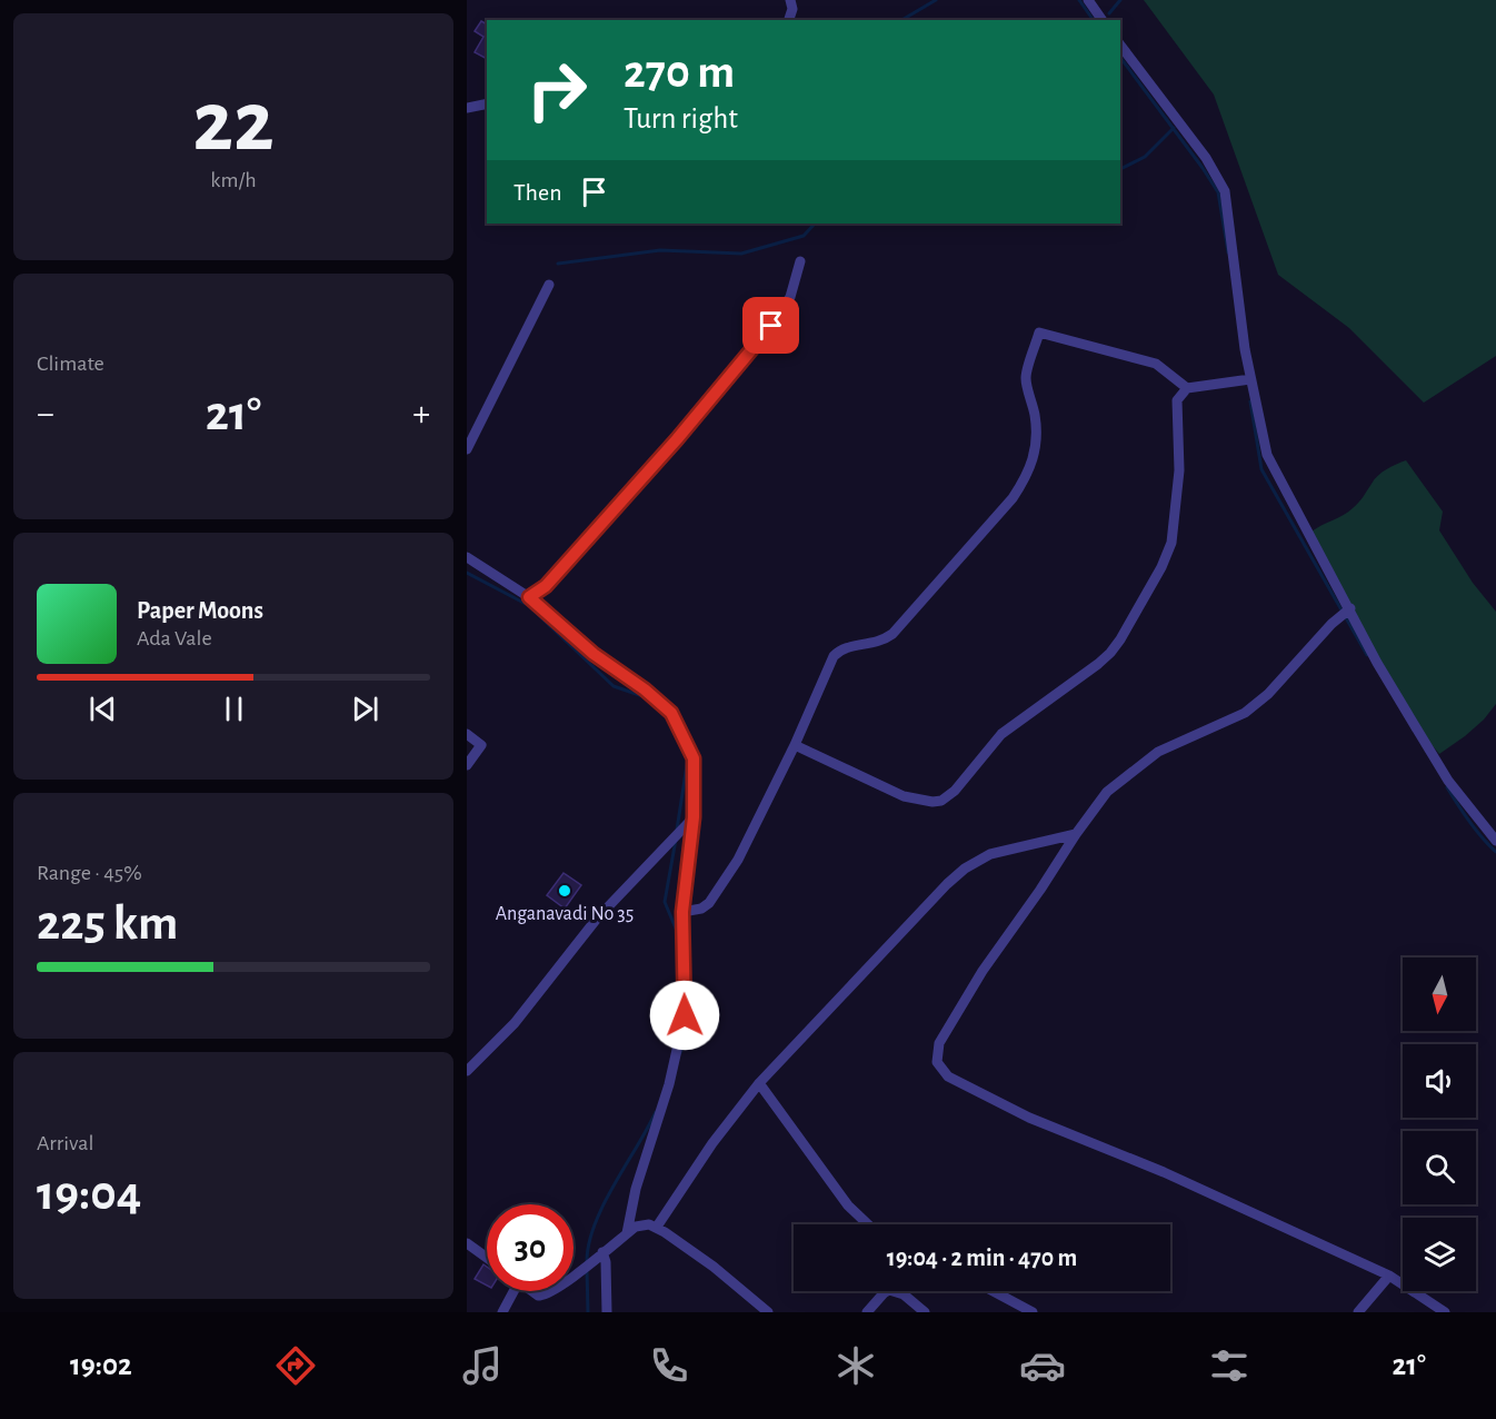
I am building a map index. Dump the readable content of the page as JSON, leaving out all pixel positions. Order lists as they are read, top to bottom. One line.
{"places":["Anganavadi No 35"],"north":"bottom","page":{"tile":[["22","km/h"],"Climate",["Range · 45%","225 km"],["Arrival","19:04"]],"turn":["270 m","Turn right"],"then":"Then","heat":["−","21°","+"],"song":["Paper Moons","Ada Vale"],"limit":"30","trip":"19:04 · 2 min · 470 m","tabs":["19:02","21°"]}}
